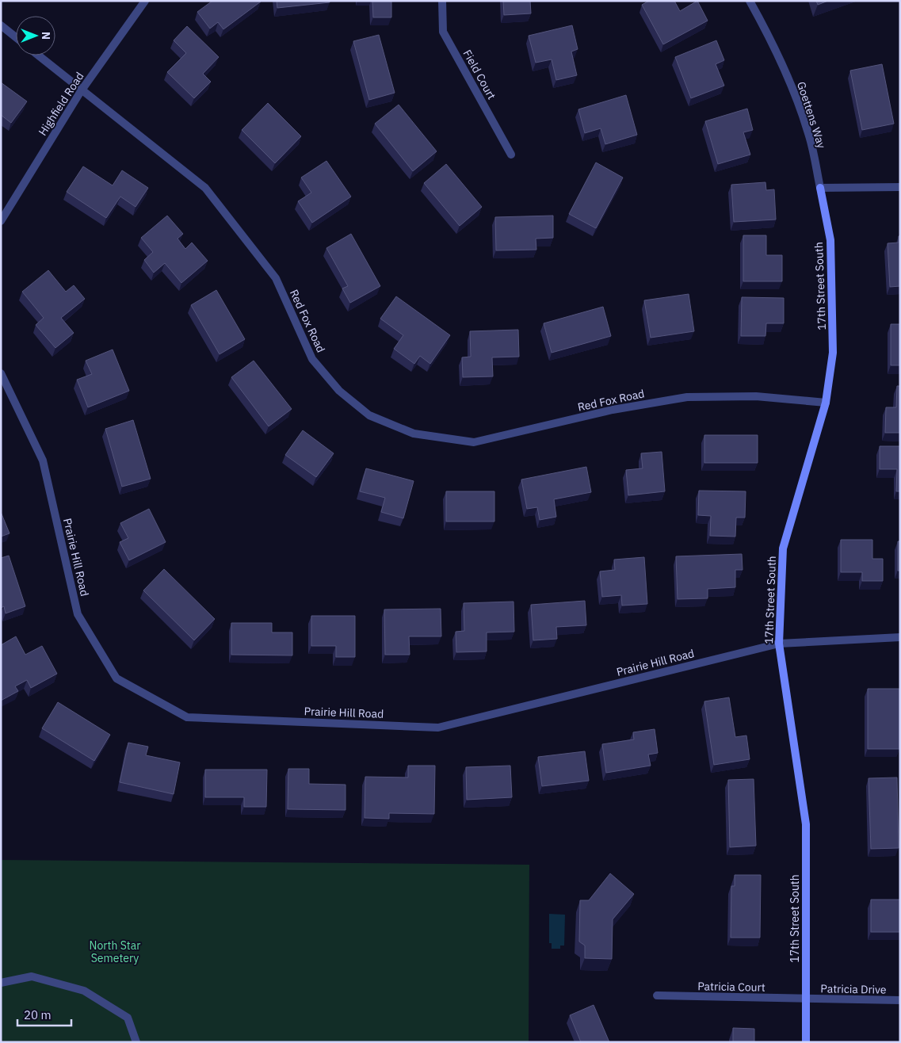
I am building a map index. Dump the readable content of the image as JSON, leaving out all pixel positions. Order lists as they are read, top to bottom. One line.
{"streets":{"street":["Field Court","Highfield Road","Goettens Way","17th Street South","Red Fox Road","Prairie Hill Road","Patricia Court","Patricia Drive"]},"crossings":[["Highfield Road","Red Fox Road"],["Goettens Way","17th Street South"],["17th Street South","Red Fox Road"],["17th Street South","Prairie Hill Road"],["17th Street South","Patricia Court"],["17th Street South","Patricia Drive"],["Patricia Court","Patricia Drive"]],"parks":["North Star Semetery"],"scale_bar":"20 m","north":"right"}
